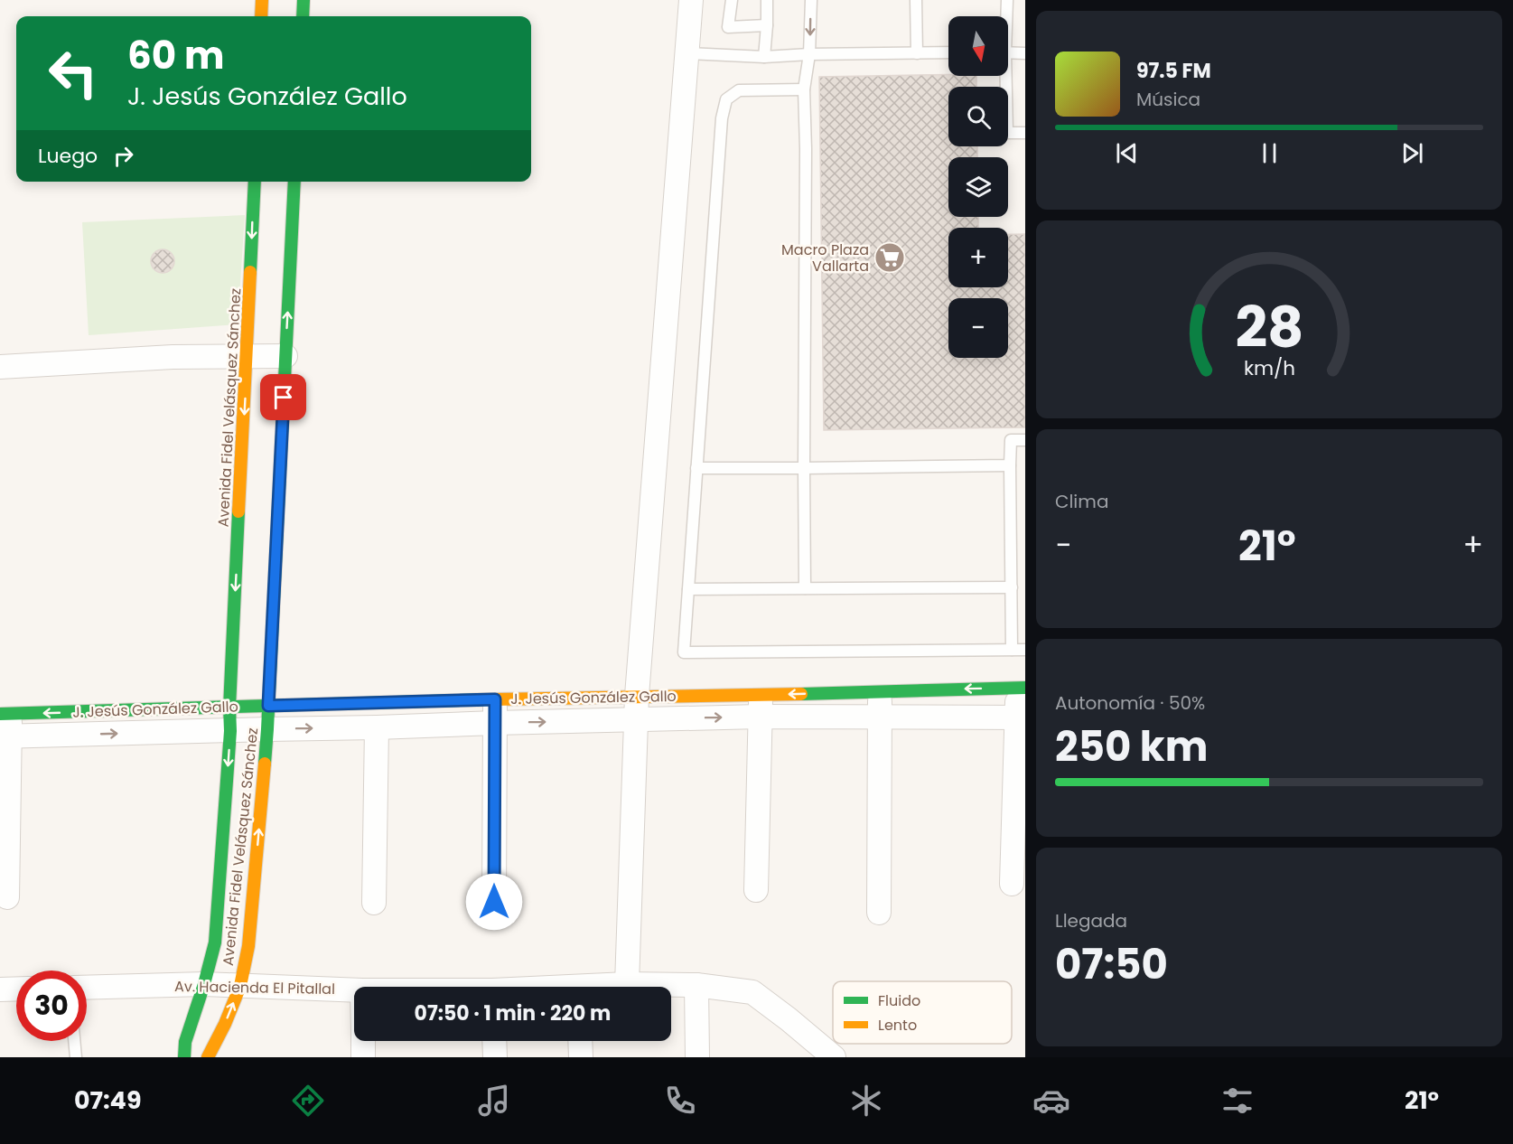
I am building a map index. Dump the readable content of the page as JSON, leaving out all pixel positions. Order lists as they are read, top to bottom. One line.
{"streets":{"street":["Avenida Fidel Velásquez Sánchez","J. Jesús González Gallo","Av. Hacienda El Pitallal"]},"crossings":[["Avenida Fidel Velásquez Sánchez","J. Jesús González Gallo"],["Avenida Fidel Velásquez Sánchez","Av. Hacienda El Pitallal"]],"places":{"supermarket":["Macro Plaza Vallarta"]},"legend":["Fluido","Lento"],"north":"bottom","page":{"map_buttons":["+","−"],"turn":["60 m","J. Jesús González Gallo"],"song":["97.5 FM","Música"],"then":"Luego","tile":["Clima",["Autonomía · 50%","250 km"],["Llegada","07:50"]],"heat":["−","21°","+"],"limit":"30","trip":"07:50 · 1 min · 220 m","tabs":["07:49","21°"],"gauge":["28","km/h"]}}
